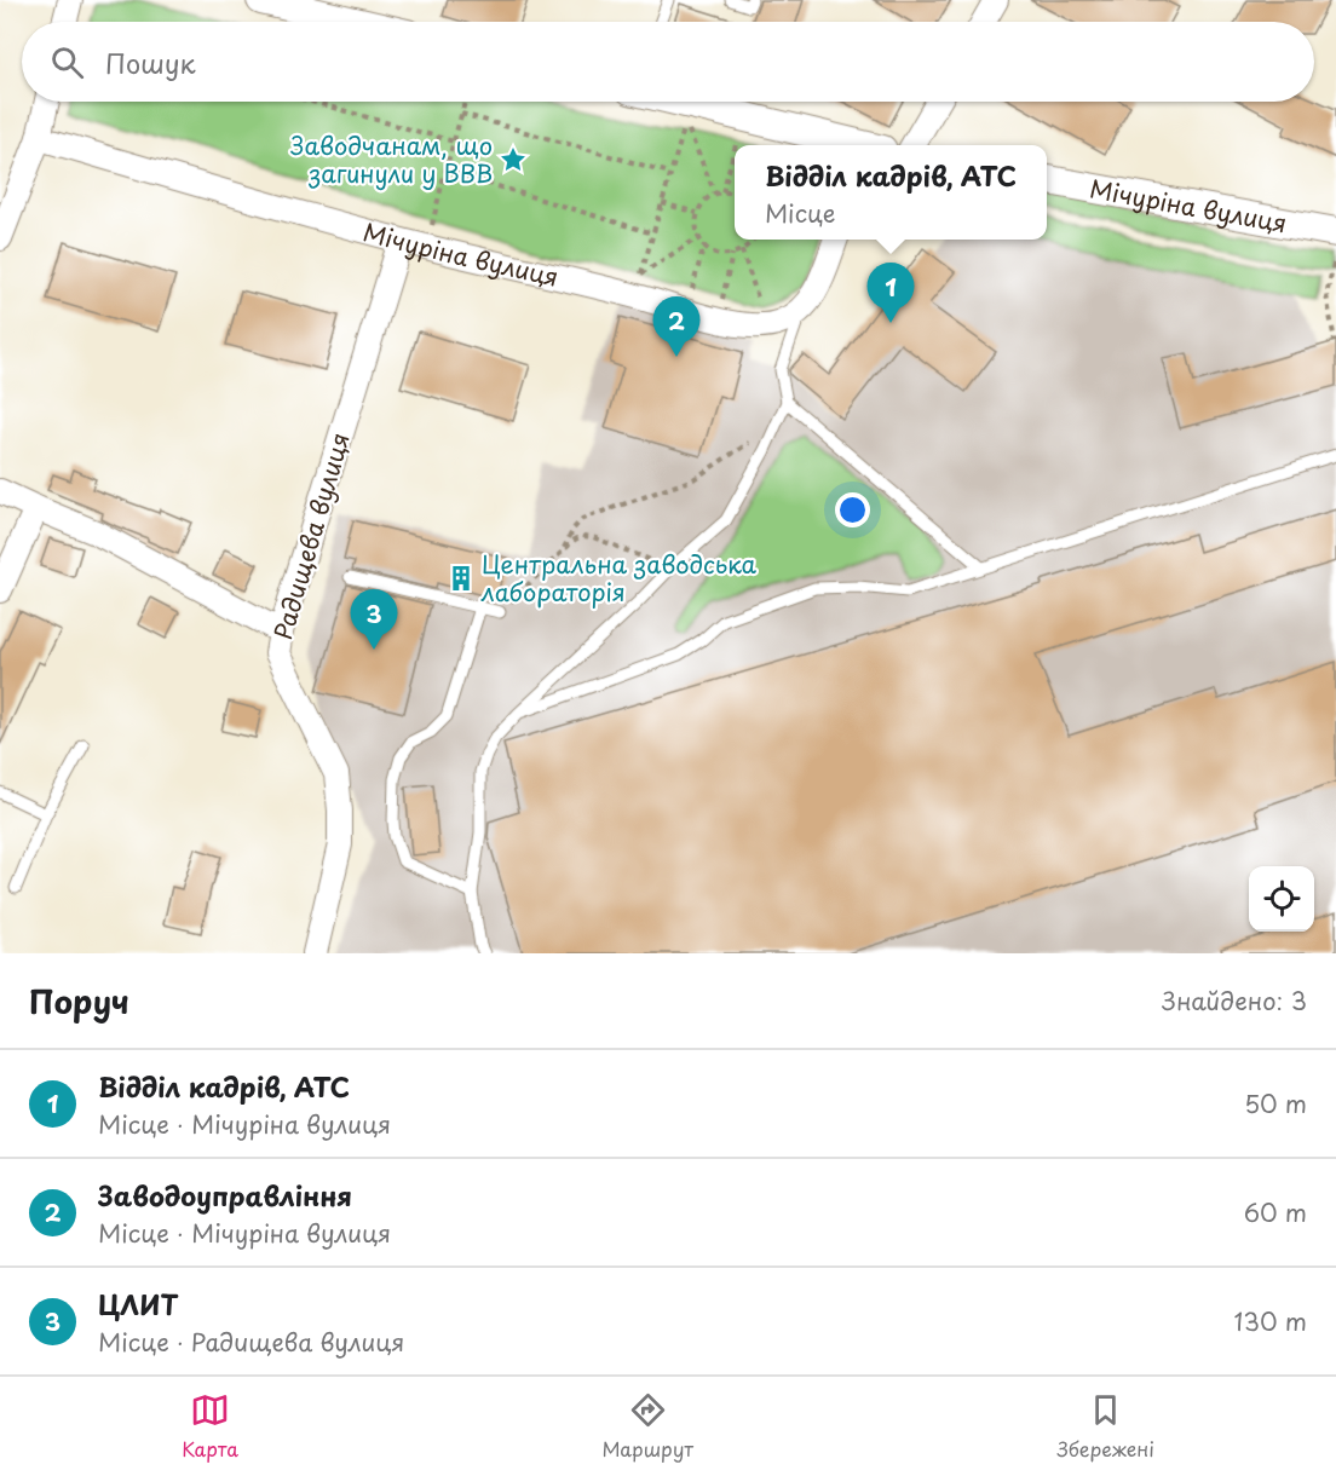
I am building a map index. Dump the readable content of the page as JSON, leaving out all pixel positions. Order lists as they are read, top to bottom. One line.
{"streets":{"street":["Мічуріна вулиця","Радищева вулиця"]},"crossings":[["Мічуріна вулиця","Радищева вулиця"]],"places":{"place":["Заводчанам, що загинули у ВВВ"],"building":["Центральна заводська лабораторія"]},"page":{"search":"Пошук","popup":["Відділ кадрів, АТС","Місце"],"pins":["1","2","3"],"heading":["Поруч","Знайдено: 3"],"list":[{"mark":"1","name":"Відділ кадрів, АТС","note":"Місце · Мічуріна вулиця","value":"50 m"},{"mark":"2","name":"Заводоуправління","note":"Місце · Мічуріна вулиця","value":"60 m"},{"mark":"3","name":"ЦЛИТ","note":"Місце · Радищева вулиця","value":"130 m"}],"nav":["Карта","Маршрут","Збережені"]}}
